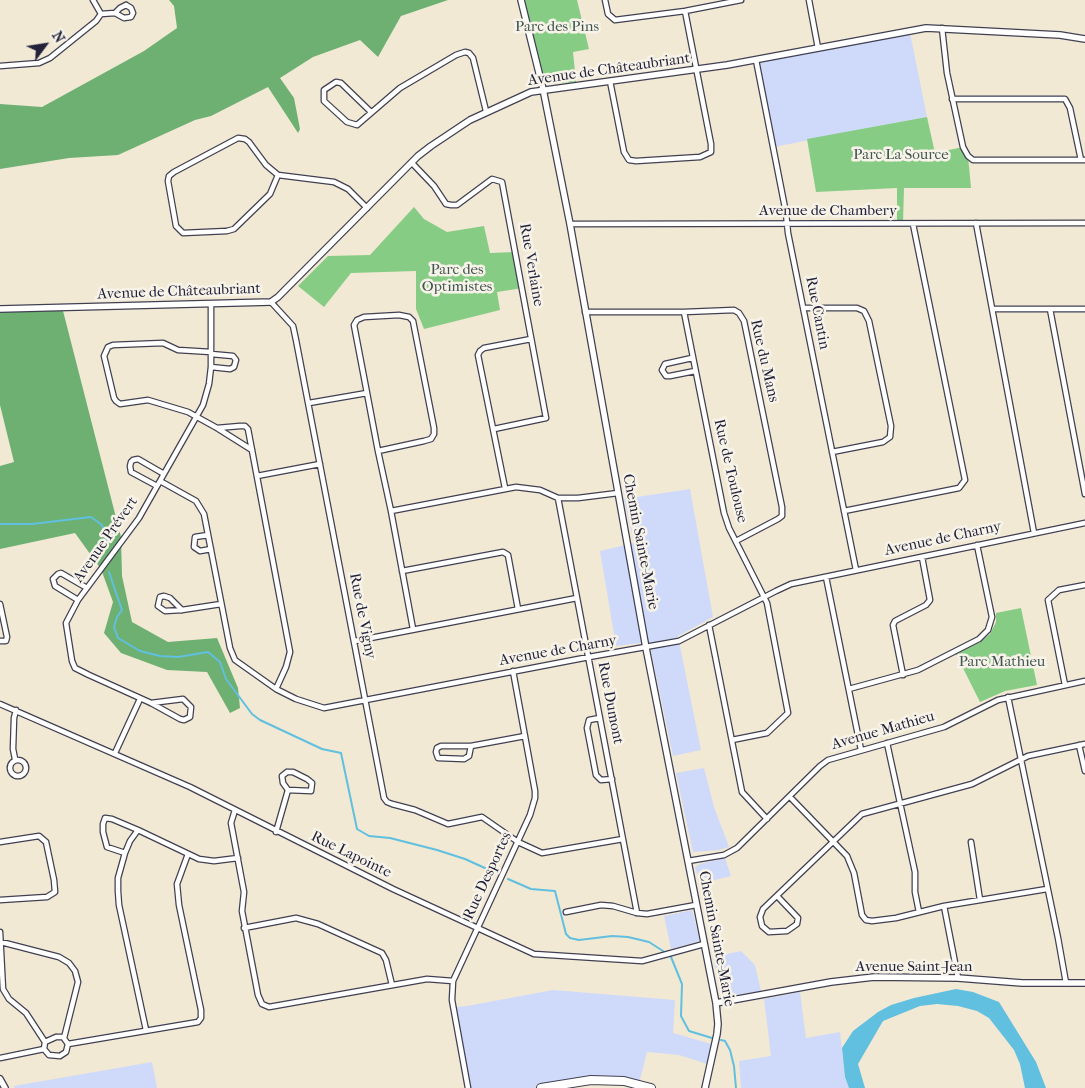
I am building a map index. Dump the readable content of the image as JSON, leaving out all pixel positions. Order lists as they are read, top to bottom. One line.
{"streets":{"street":["Avenue de Châteaubriant","Avenue de Chambery","Rue Verlaine","Rue Cantin","Rue du Mans","Rue de Toulouse","Avenue de Charny","Avenue Prévert","Chemin Sainte-Marie","Rue de Vigny","Rue Dumont","Avenue Mathieu","Rue Lapointe","Rue Desportes","Avenue Saint-Jean"]},"crossings":[["Avenue de Châteaubriant","Rue Verlaine"],["Avenue de Châteaubriant","Rue Cantin"],["Avenue de Châteaubriant","Avenue Prévert"],["Avenue de Châteaubriant","Chemin Sainte-Marie"],["Avenue de Châteaubriant","Rue de Vigny"],["Avenue de Chambery","Rue Cantin"],["Avenue de Chambery","Chemin Sainte-Marie"],["Rue Cantin","Avenue de Charny"],["Rue du Mans","Rue de Toulouse"],["Rue du Mans","Chemin Sainte-Marie"],["Rue de Toulouse","Avenue de Charny"],["Avenue de Charny","Avenue Prévert"],["Avenue de Charny","Chemin Sainte-Marie"],["Avenue de Charny","Rue de Vigny"],["Avenue de Charny","Rue Dumont"],["Avenue de Charny","Rue Desportes"],["Chemin Sainte-Marie","Avenue Mathieu"],["Chemin Sainte-Marie","Rue Lapointe"],["Chemin Sainte-Marie","Avenue Saint-Jean"],["Rue de Vigny","Rue Desportes"],["Rue Lapointe","Rue Desportes"]],"parks":["Parc des Pins","Parc La Source","Parc des Optimistes","Parc Mathieu"],"north":"top right"}
